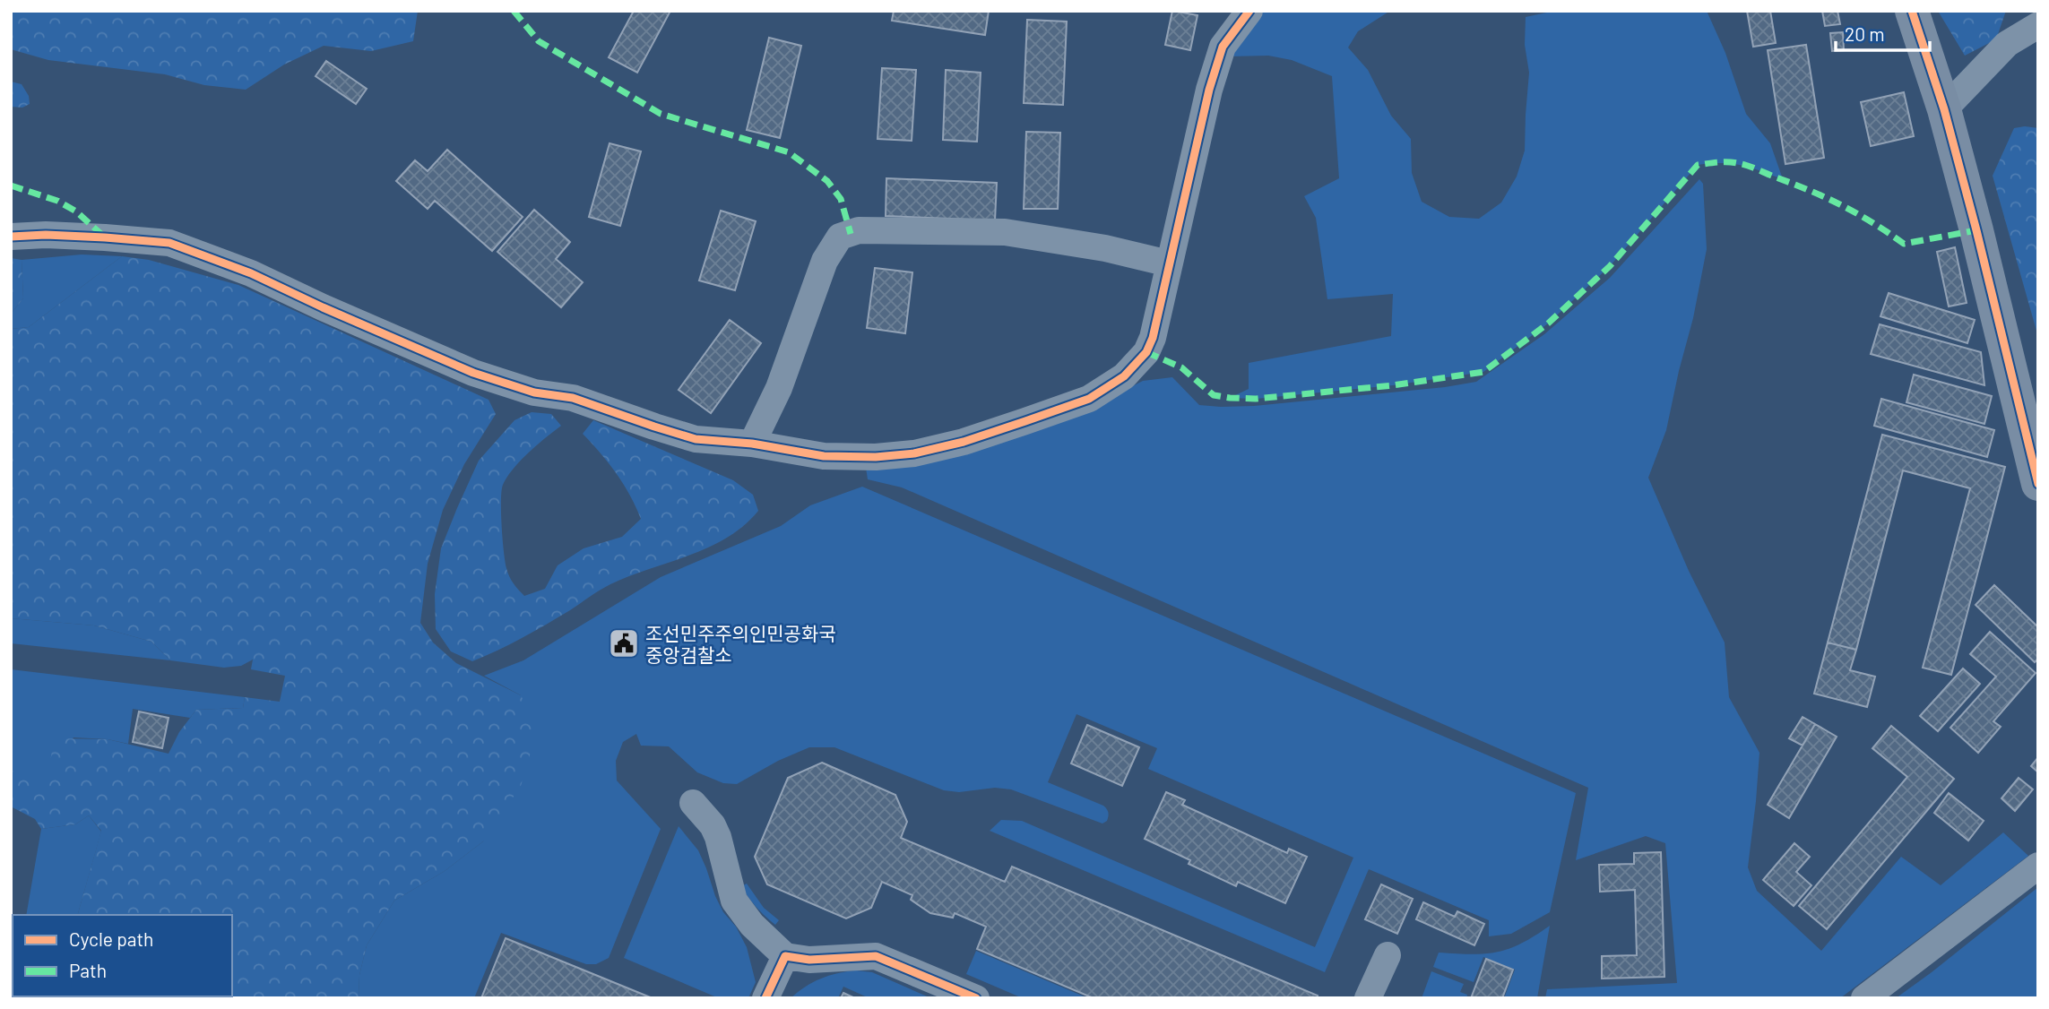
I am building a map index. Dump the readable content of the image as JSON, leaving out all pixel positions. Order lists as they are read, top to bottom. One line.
{"places":{"public building":["조선민주주의인민공화국 중앙검찰소"]},"legend":["Cycle path","Path"],"scale_bar":"20 m"}
